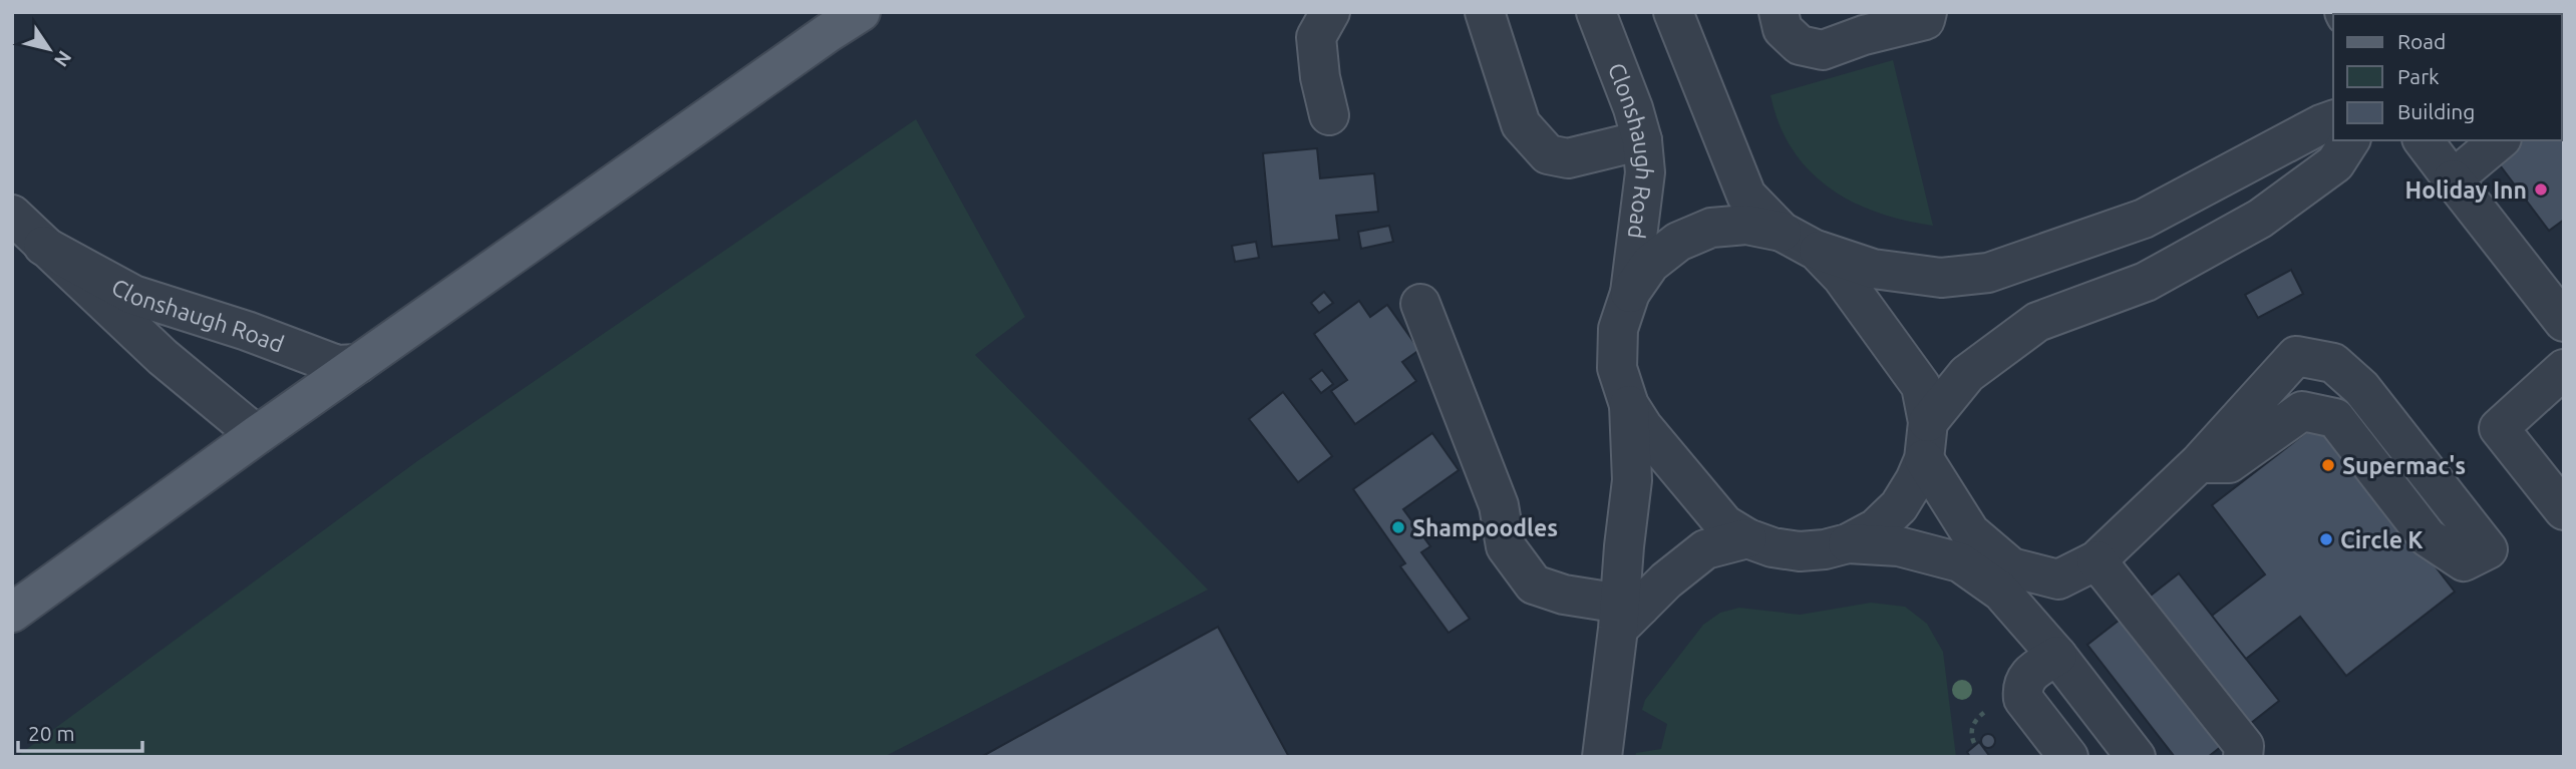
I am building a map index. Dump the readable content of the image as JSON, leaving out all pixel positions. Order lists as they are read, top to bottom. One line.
{"streets":{"street":["Clonshaugh Road"]},"places":["Holiday Inn","Supermac's","Shampoodles","Circle K"],"legend":["Road","Park","Building"],"scale_bar":"20 m","north":"bottom right"}
